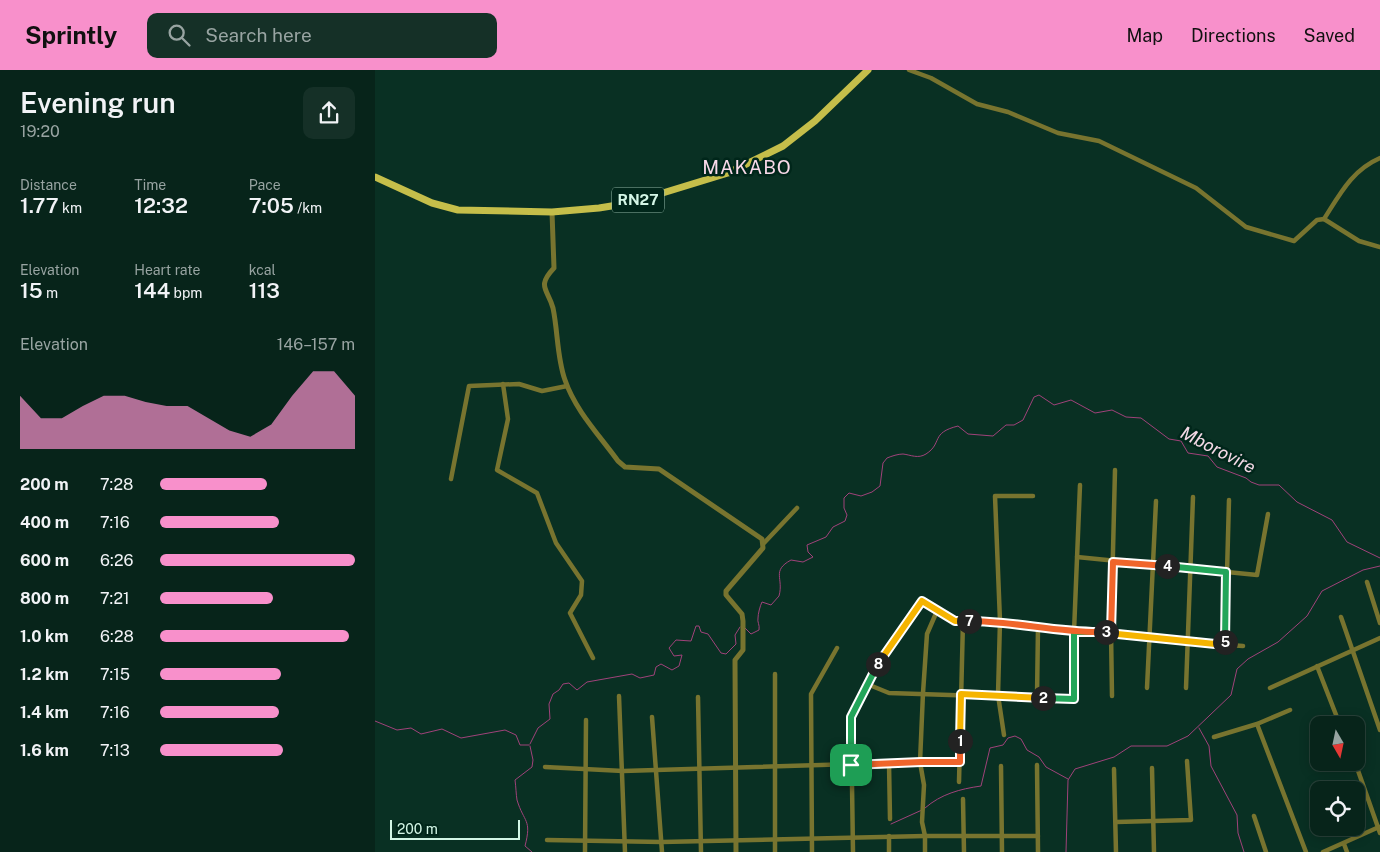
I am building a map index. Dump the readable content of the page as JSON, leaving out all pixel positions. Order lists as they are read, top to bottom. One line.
{"streets":{"main road":["RN27"]},"districts":["MAKABO"],"water":["Mborovire"],"scale_bar":"200 m","north":"bottom","page":{"header":"Sprintly","search":"Search here","nav":["Map","Directions","Saved"],"heading":["Evening run","19:20"],"stats":[["Distance","1.77 km"],["Time","12:32"],["Pace","7:05 /km"],["Elevation","15 m"],["Heart rate","144 bpm"],["kcal","113"]],"chart":["Elevation","146–157 m"],"list":[{"name":"200 m","note":"7:28"},{"name":"400 m","note":"7:16"},{"name":"600 m","note":"6:26"},{"name":"800 m","note":"7:21"},{"name":"1.0 km","note":"6:28"},{"name":"1.2 km","note":"7:15"},{"name":"1.4 km","note":"7:16"},{"name":"1.6 km","note":"7:13"}],"pins":["4","7","3","5","8","2","1"],"scale":"200 m"}}
